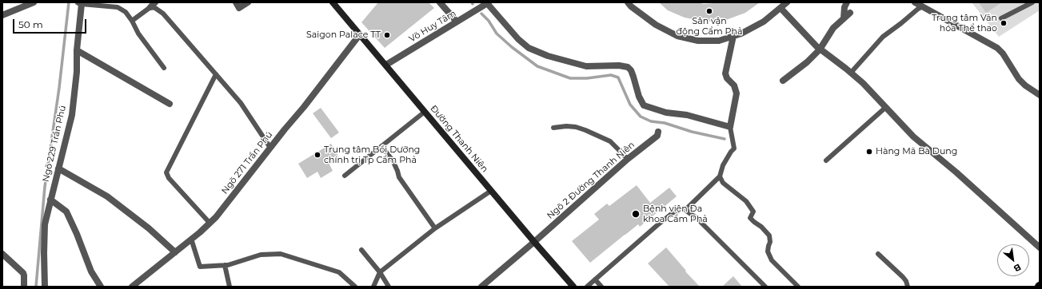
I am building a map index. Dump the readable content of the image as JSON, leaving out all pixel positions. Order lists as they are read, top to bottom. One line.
{"streets":{"street":["Võ Huy Tâm","Đường Thanh Niên","Ngõ 229 Trần Phú","Ngõ 271 Trần Phú","Ngõ 2 Đường Thanh Niên"]},"crossings":[["Võ Huy Tâm","Đường Thanh Niên"],["Đường Thanh Niên","Ngõ 271 Trần Phú"],["Đường Thanh Niên","Ngõ 2 Đường Thanh Niên"]],"places":["Sân vận động Cẩm Phả","Trung tâm Văn hóa Thể thao","Saigon Palace TT","Hàng Mã Bà Dung","Trung tâm Bồi Dưỡng chính trị Tp Cẩm Phả","Bệnh viện Đa khoa Cẩm Phả"],"scale_bar":"50 m","north":"bottom right"}
